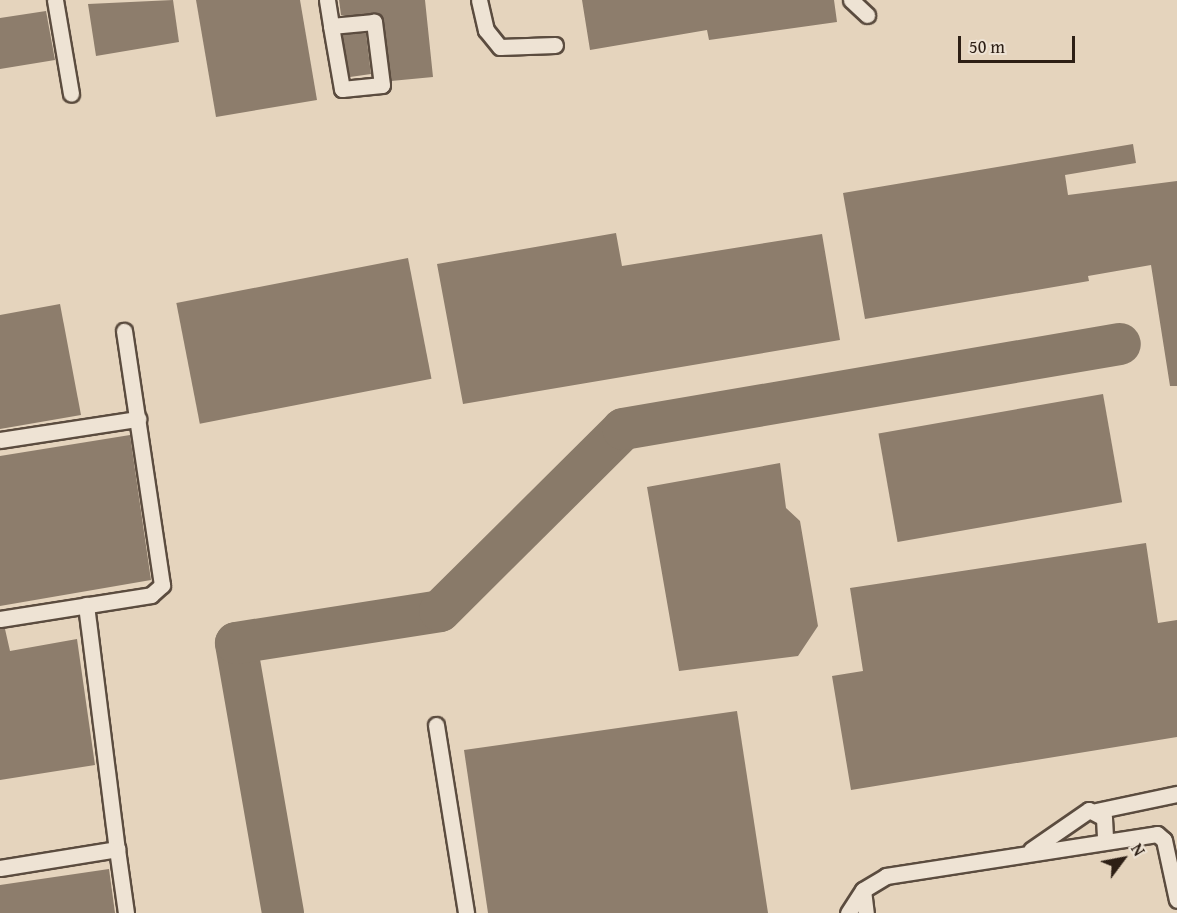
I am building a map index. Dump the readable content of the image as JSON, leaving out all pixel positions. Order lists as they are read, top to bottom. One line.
{"scale_bar":"50 m","north":"top right"}
